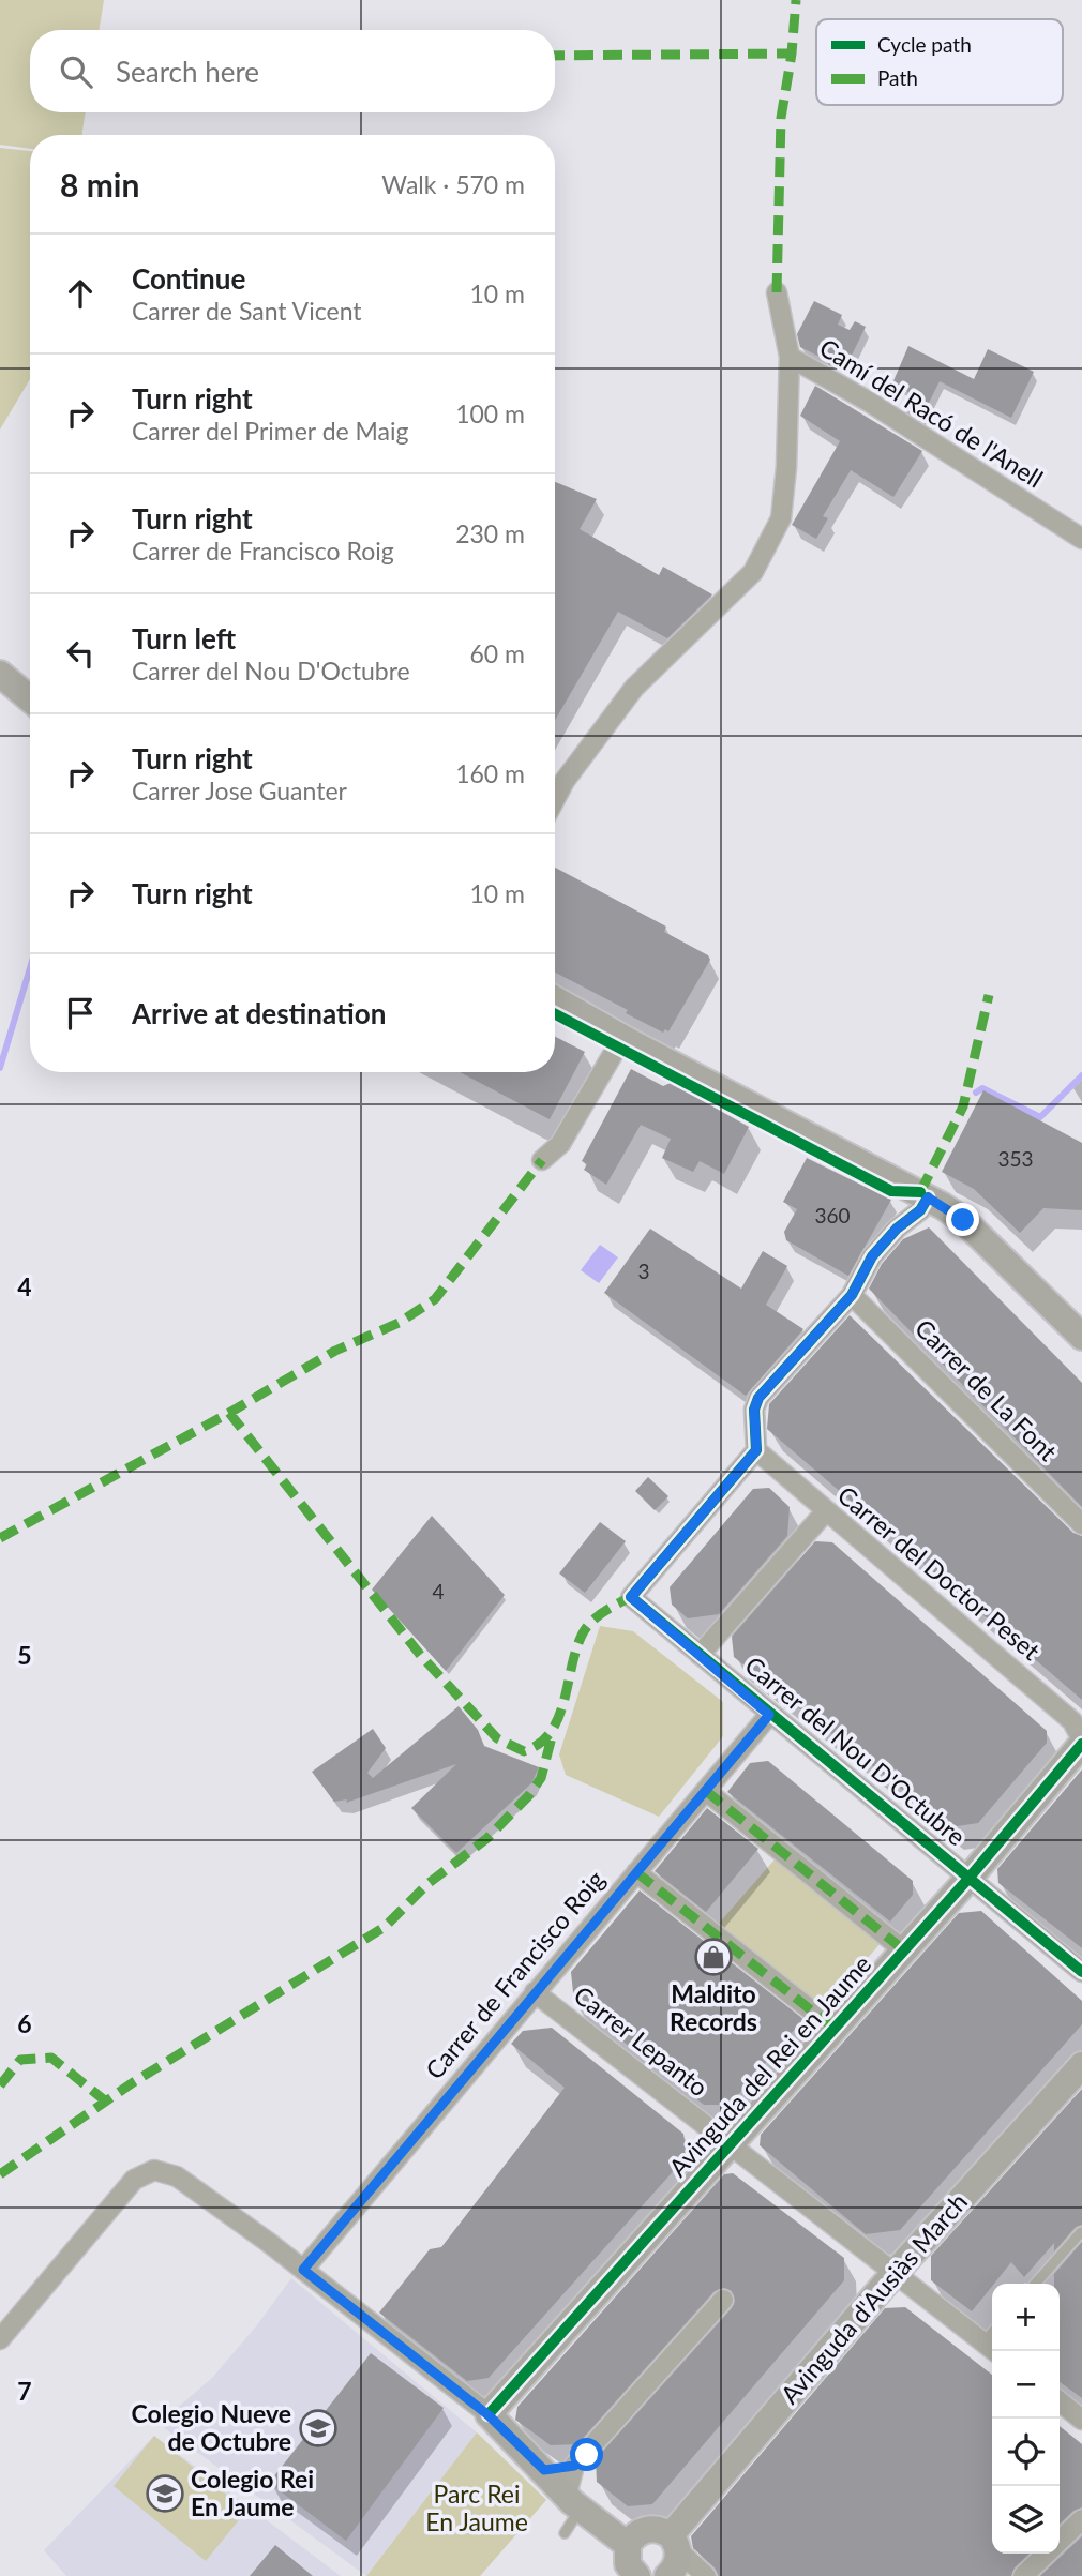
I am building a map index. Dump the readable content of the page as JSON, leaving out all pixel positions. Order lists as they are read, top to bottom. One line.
{"streets":{"street":["Camí del Racó de l'Anell","Carrer de La Font","Carrer del Doctor Peset","Carrer del Nou D'Octubre","Carrer de Francisco Roig","Carrer Lepanto","Avinguda del Rei en Jaume","Avinguda d'Ausiàs March"]},"crossings":[["Carrer del Doctor Peset","Carrer del Nou D'Octubre"],["Carrer del Doctor Peset","Avinguda del Rei en Jaume"],["Carrer del Nou D'Octubre","Carrer de Francisco Roig"],["Carrer del Nou D'Octubre","Avinguda del Rei en Jaume"],["Carrer de Francisco Roig","Carrer Lepanto"],["Carrer Lepanto","Avinguda del Rei en Jaume"],["Carrer Lepanto","Avinguda d'Ausiàs March"]],"parks":["Parc Rei En Jaume"],"places":{"shop":["Maldito Records"],"school or university":["Colegio Nueve de Octubre","Colegio Rei En Jaume"]},"house_numbers":["353","360","3","4"],"legend":["Cycle path","Path"],"page":{"search":"Search here","heading":["8 min","Walk · 570 m"],"list":[["Continue","Carrer de Sant Vicent","10 m"],["Turn right","Carrer del Primer de Maig","100 m"],["Turn right","Carrer de Francisco Roig","230 m"],["Turn left","Carrer del Nou D'Octubre","60 m"],["Turn right","Carrer Jose Guanter","160 m"],["Turn right","10 m"],"Arrive at destination"],"map_buttons":["+","−"]},"grid":{"rows":["4","5","6","7"]}}
